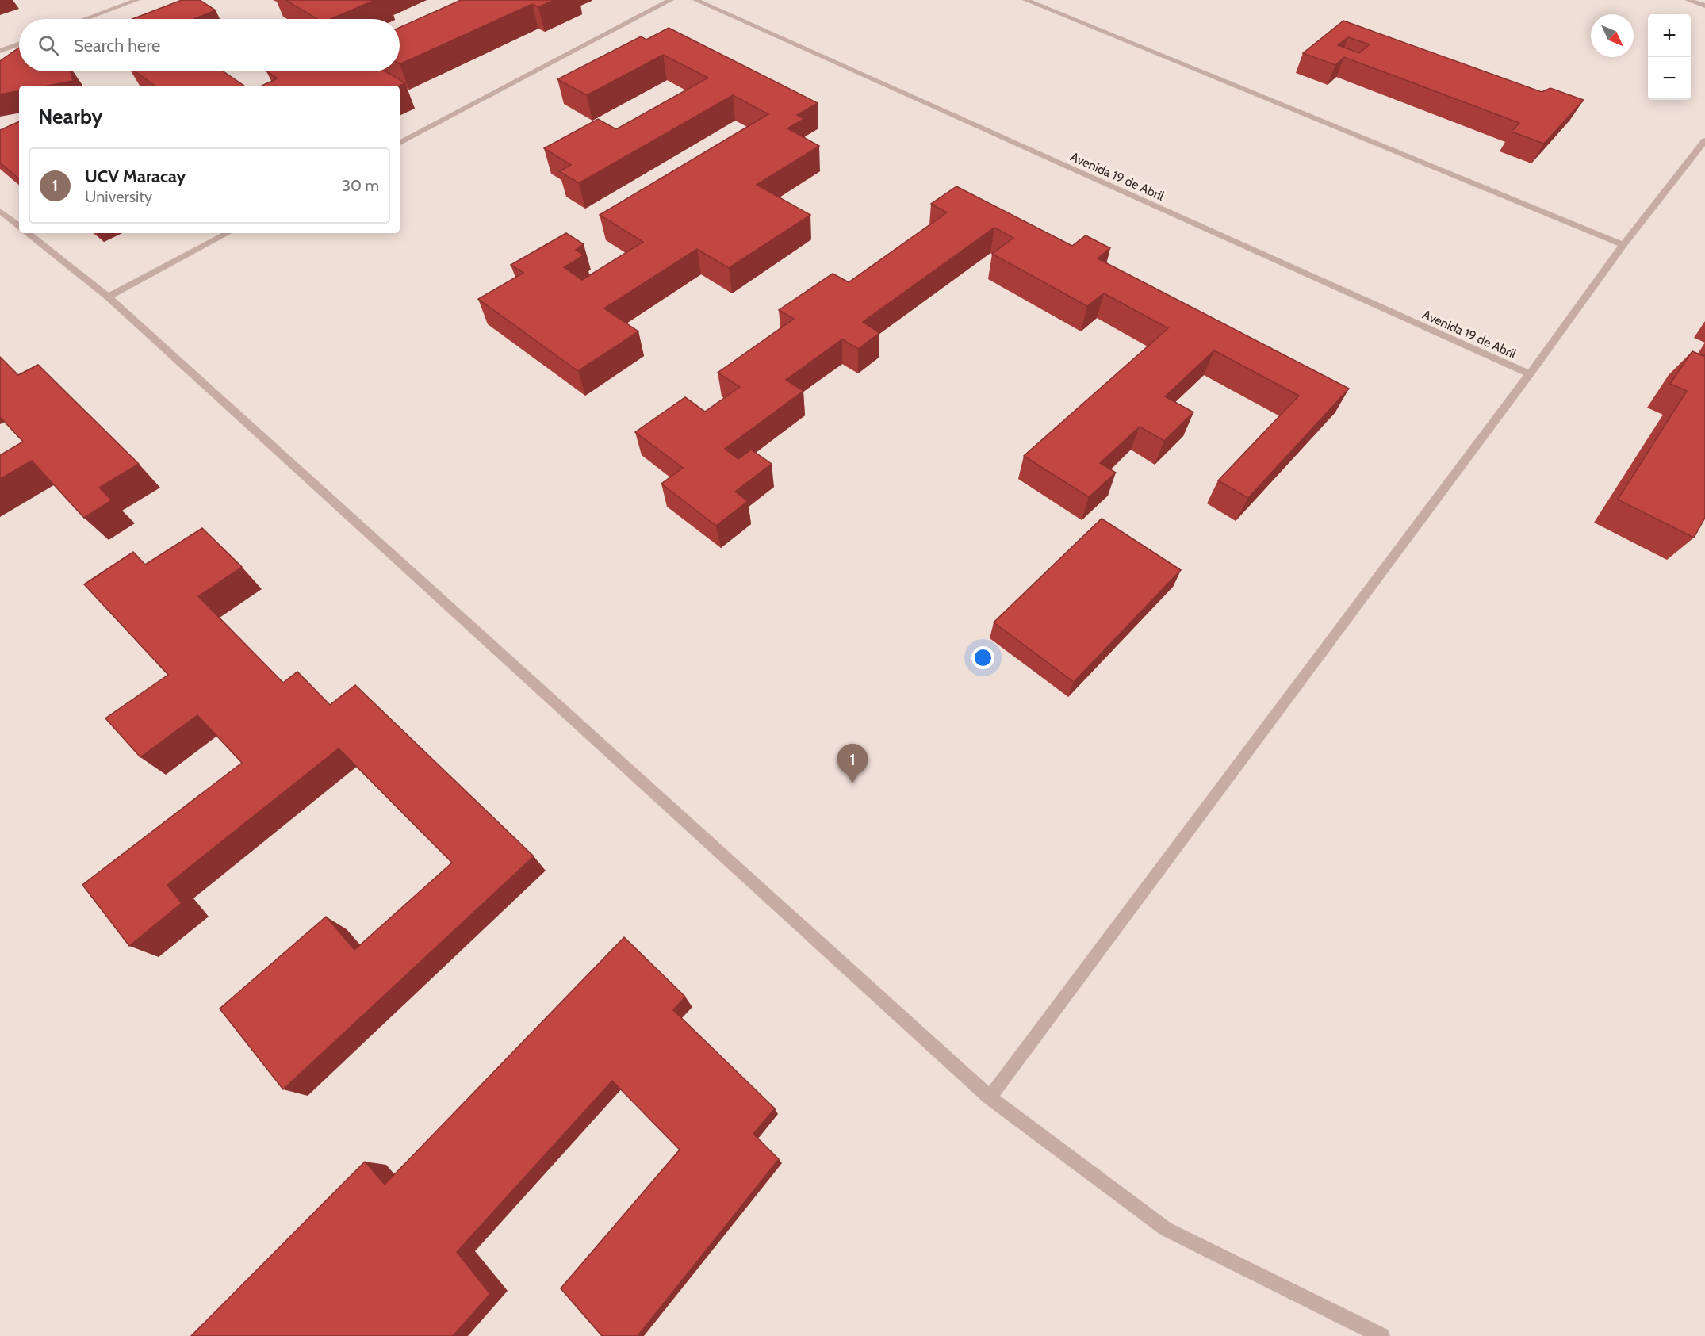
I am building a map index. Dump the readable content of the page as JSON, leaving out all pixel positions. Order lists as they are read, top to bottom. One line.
{"streets":{"lane":["Avenida 19 de Abril"]},"north":"bottom right","page":{"map_buttons":["+","−"],"search":"Search here","heading":"Nearby","list":[{"mark":"1","name":"UCV Maracay","note":"University","value":"30 m"}],"pins":"1"}}
